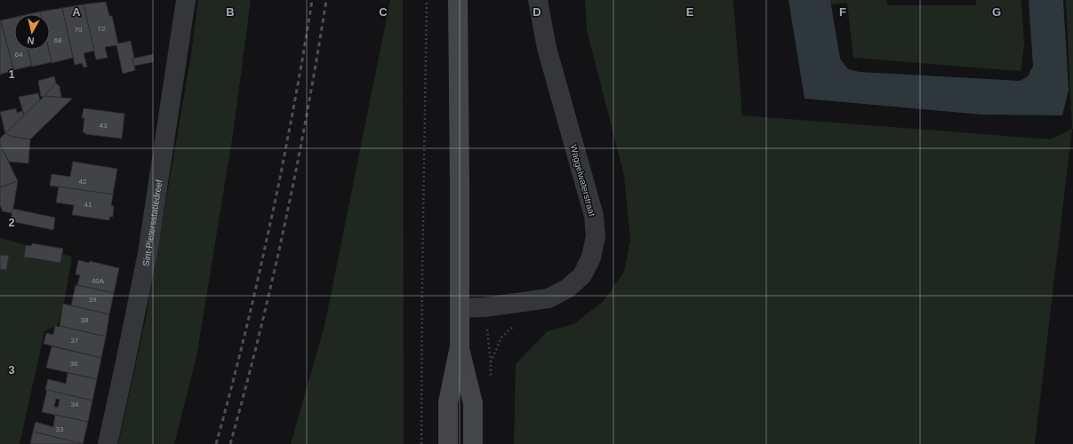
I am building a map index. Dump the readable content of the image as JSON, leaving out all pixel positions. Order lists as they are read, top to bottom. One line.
{"streets":{"street":["Waggelwaterstraat","Sint-Pietersstatiedreef"]},"house_numbers":["72","70","68","64","43","42","41","40A","39","38","37","36","34","33"],"north":"bottom","grid":{"columns":["A","B","C","D","E","F","G"],"rows":["1","2","3"]}}
